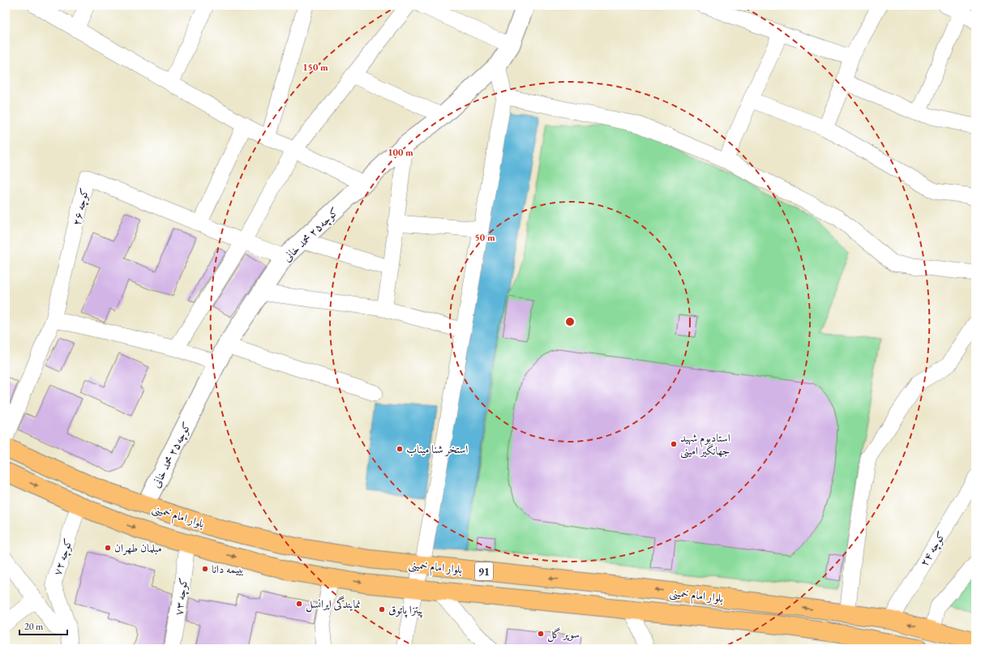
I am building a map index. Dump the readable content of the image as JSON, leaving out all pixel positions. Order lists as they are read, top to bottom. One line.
{"streets":{"main road":["بلوار امام خمینی","91"],"street":["کوچه ۲۶","کوچه۲۵ محمد خانی","کوچه ۲۴","کوچه ۷۲","کوچه ۷۳"]},"crossings":[["کوچه ۲۶","کوچه۲۵ محمد خانی"],["کوچه۲۵ محمد خانی","بلوار امام خمینی"],["بلوار امام خمینی","کوچه ۲۴"],["بلوار امام خمینی","کوچه ۷۲"],["بلوار امام خمینی","کوچه ۷۳"]],"places":["استادیوم شهید جهانگیر امینی","استخر شنا میناب","مبلمان طهران","بییمه دانا","نمایندگی ایرانسل","پیتزا پاتوق","سوپر گل"],"scale_bar":"20 m","rings":["150 m","100 m","50 m"]}
